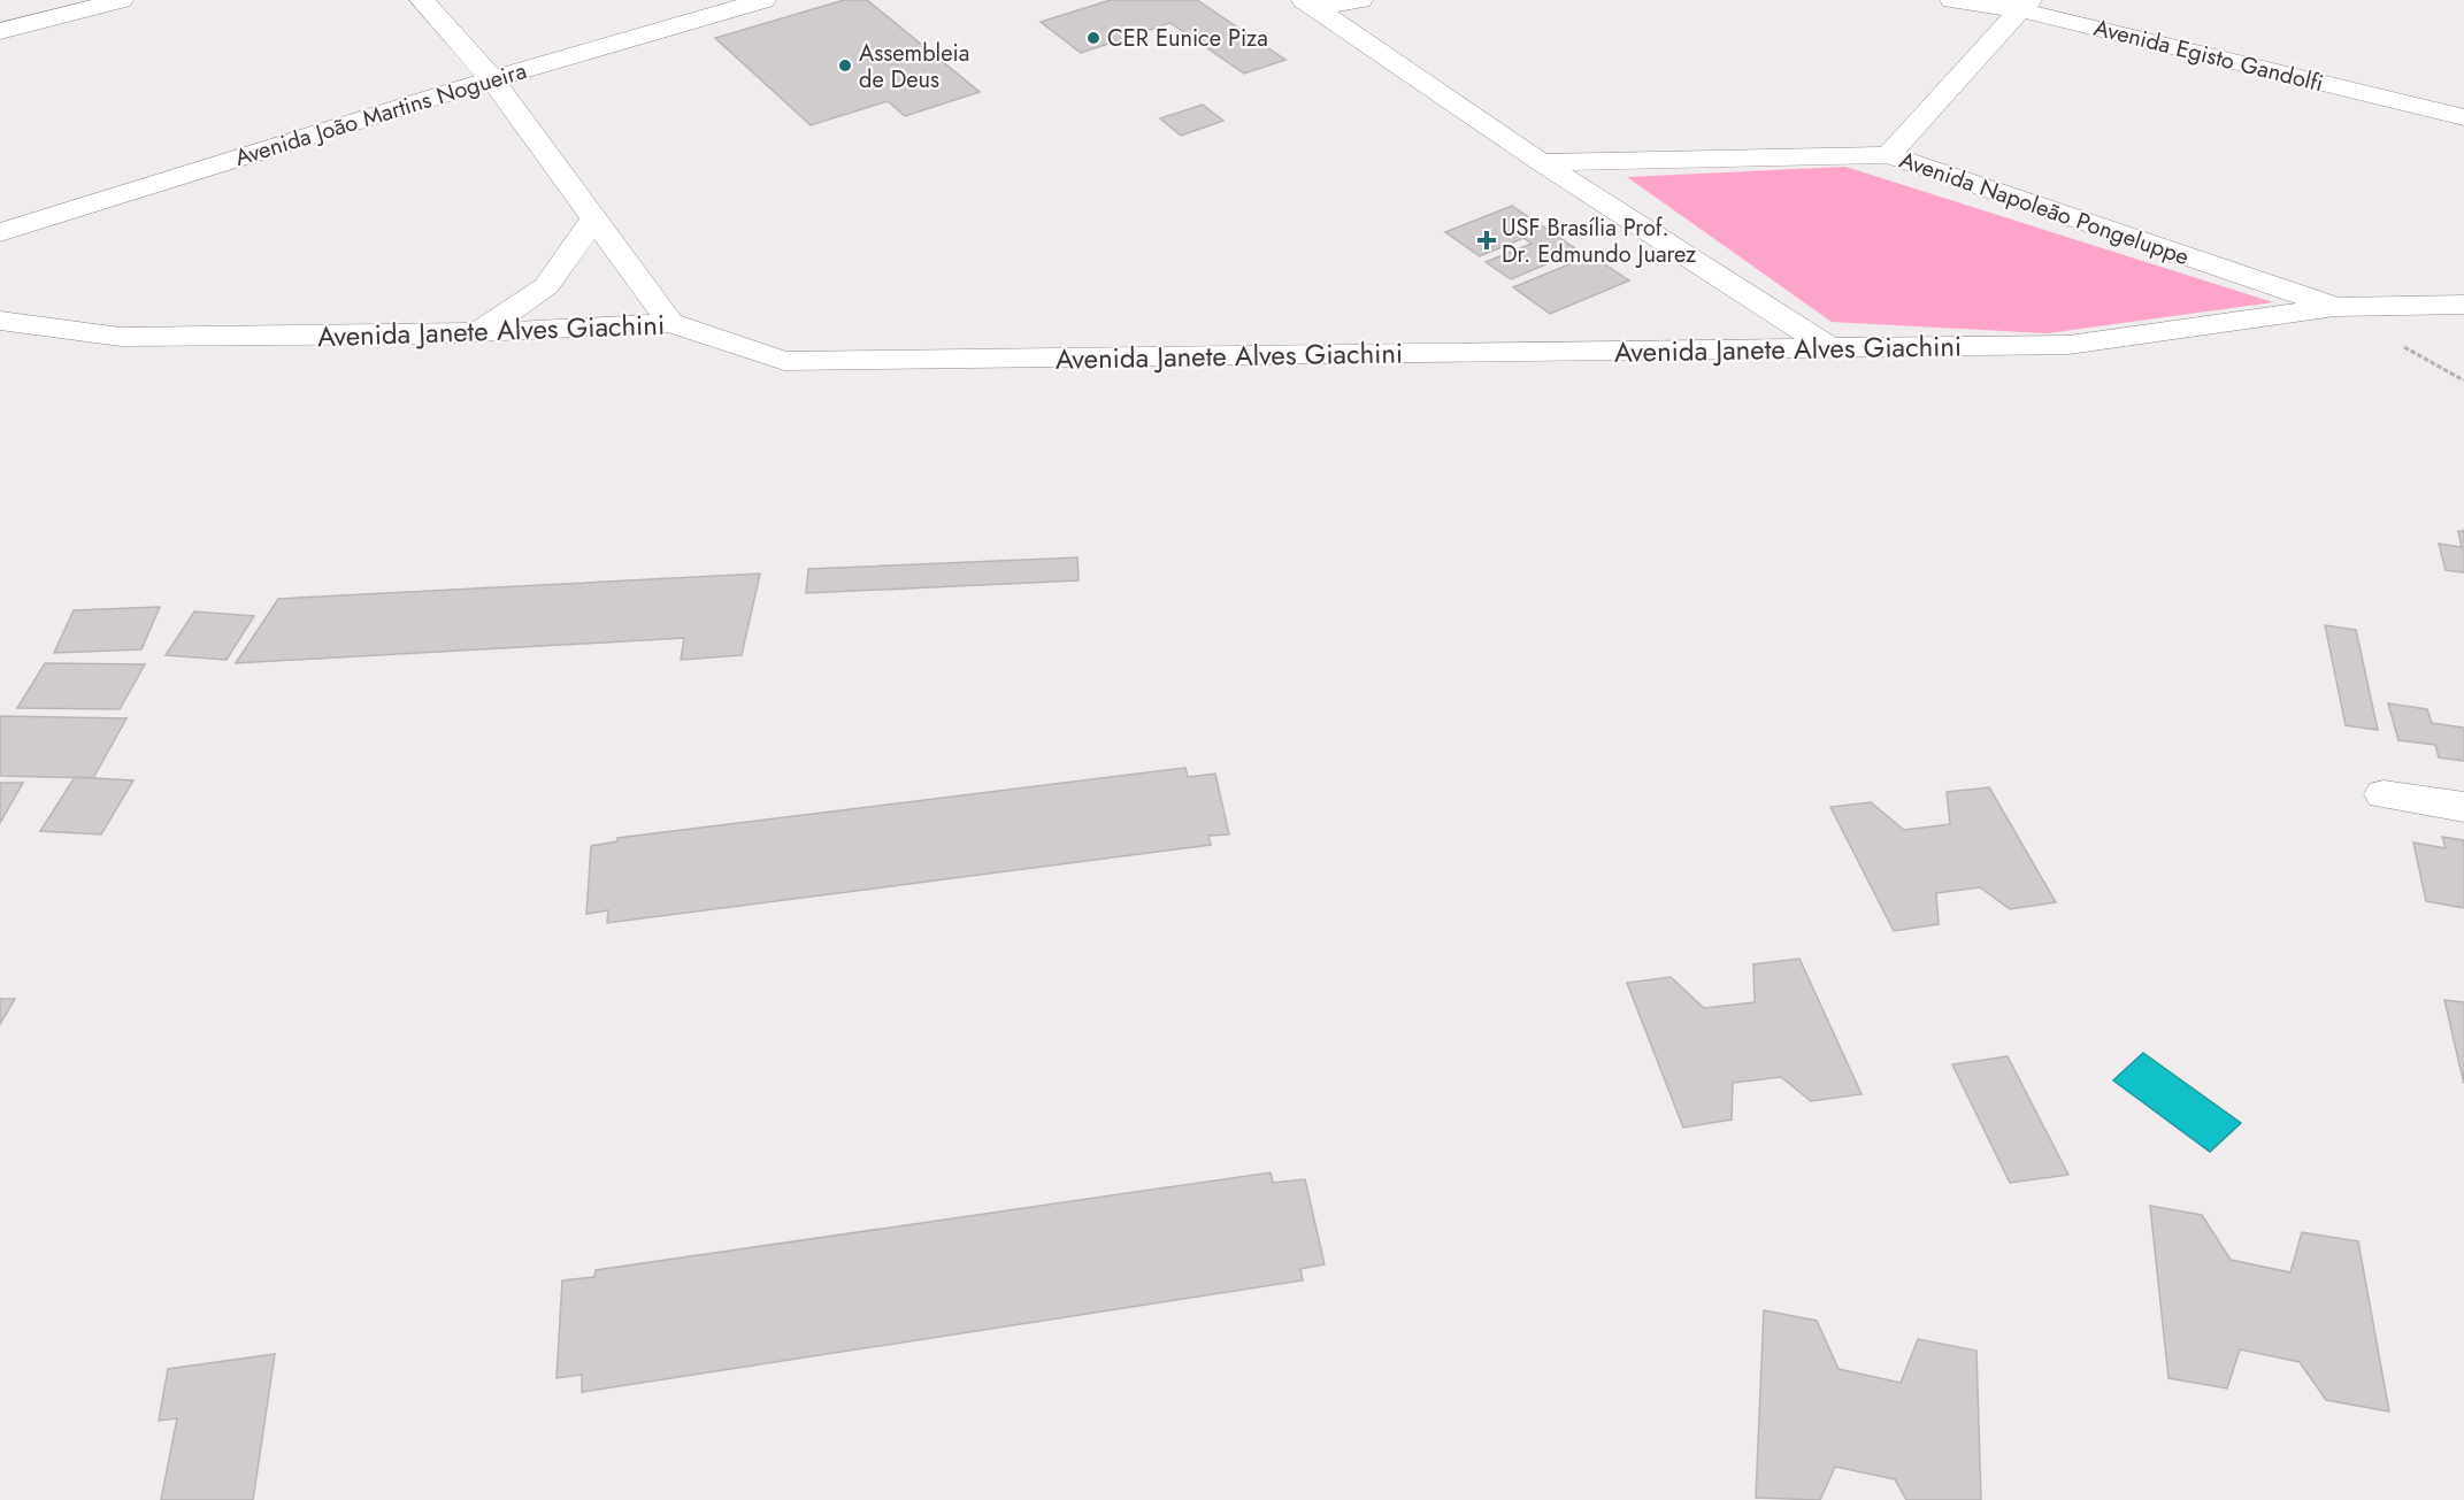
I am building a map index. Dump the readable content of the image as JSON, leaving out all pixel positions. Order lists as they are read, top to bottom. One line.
{"streets":{"street":["Avenida Egisto Gandolfi","Avenida João Martins Nogueira","Avenida Napoleão Pongeluppe","Avenida Janete Alves Giachini"]},"crossings":[["Avenida Napoleão Pongeluppe","Avenida Janete Alves Giachini"]],"places":{"other":["CER Eunice Piza","Assembleia de Deus"],"health":["USF Brasília Prof. Dr. Edmundo Juarez"]}}
